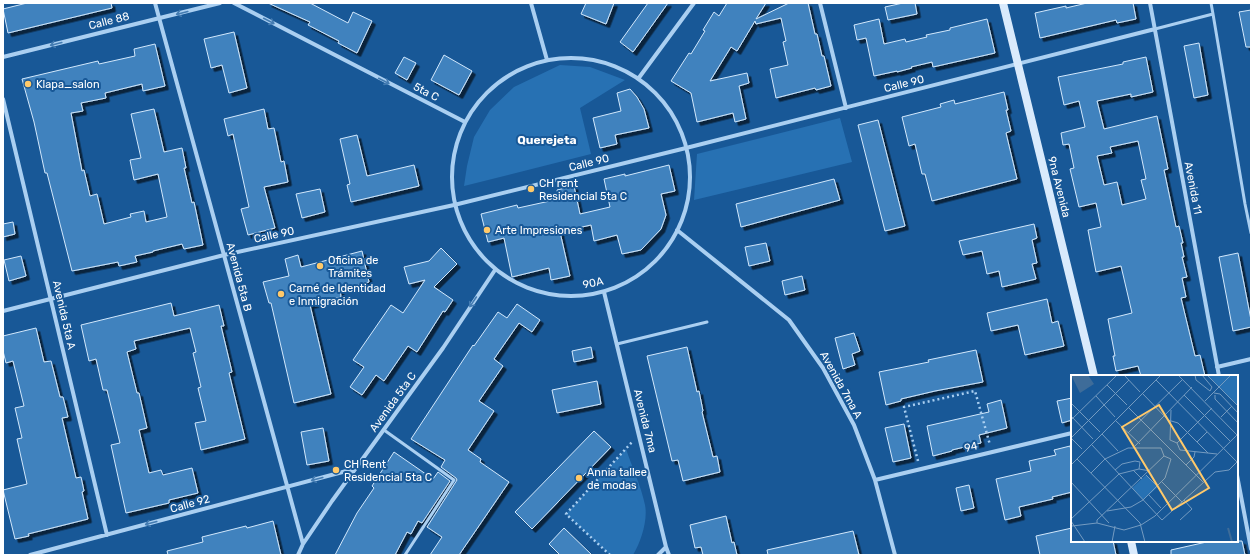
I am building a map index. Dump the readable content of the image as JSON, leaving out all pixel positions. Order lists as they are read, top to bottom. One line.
{"streets":{"main road":["9na Avenida"],"street":["Calle 88","Calle 90","5ta C","Avenida 11","Avenida 5ta B","90A","Avenida 5ta A","Avenida 7ma A","Avenida 5ta C","Avenida 7ma","94","Calle 92"]},"crossings":[["Calle 88","Avenida 5ta B"],["Calle 90","9na Avenida"],["Calle 90","Avenida 11"],["Calle 90","Avenida 5ta B"],["Calle 90","90A"],["Calle 90","Avenida 5ta A"],["5ta C","90A"],["Avenida 5ta B","Avenida 5ta C"],["Avenida 5ta B","Calle 92"],["90A","Avenida 7ma A"],["90A","Avenida 5ta C"],["90A","Avenida 7ma"],["Avenida 5ta A","Calle 92"],["Avenida 7ma A","94"],["Avenida 5ta C","Calle 92"]],"one_way":["Calle 88","5ta C","Avenida 5ta C","Calle 92"],"districts":["Querejeta"],"places":["Klapa_salon","CH rent Residencial 5ta C","Arte Impresiones","Oficina de Trámites","Carné de Identidad e Inmigración","CH Rent Residencial 5ta C","Annia tallee de modas"]}
